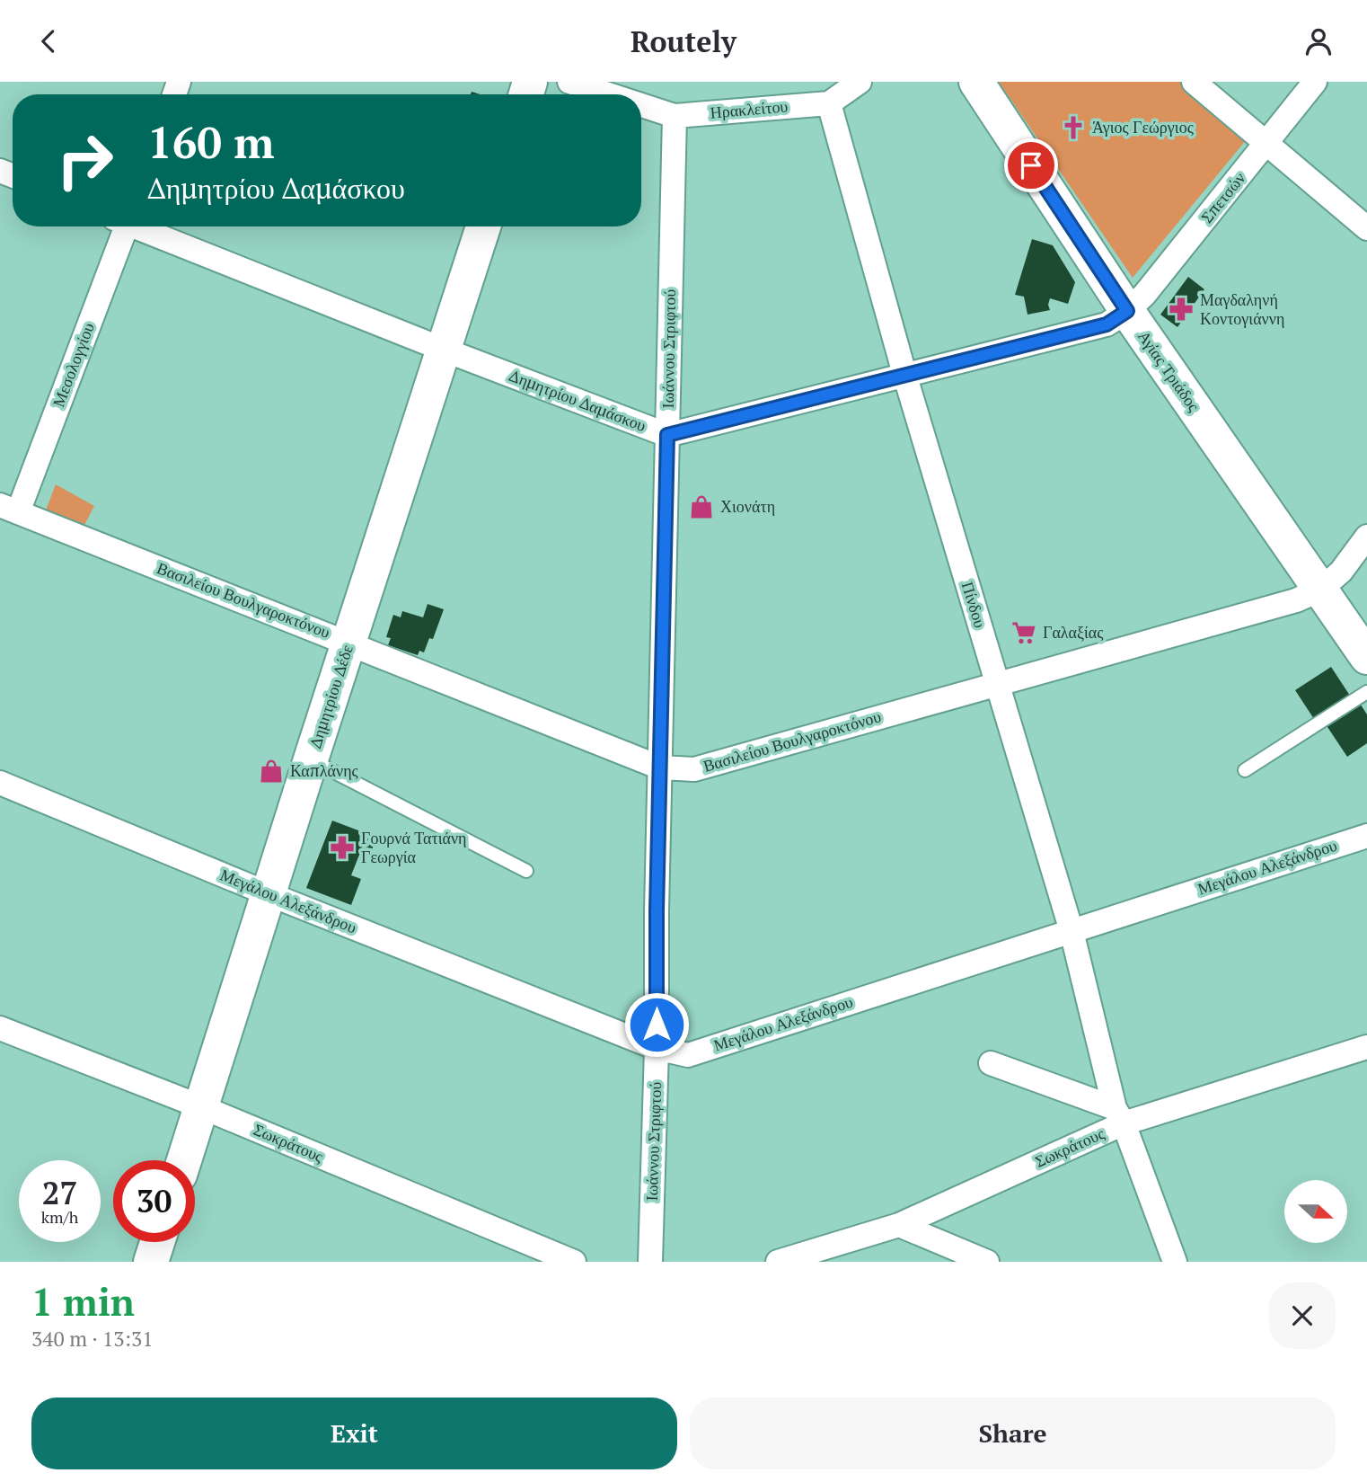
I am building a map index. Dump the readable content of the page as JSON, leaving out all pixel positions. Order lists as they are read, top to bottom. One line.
{"streets":{"street":["Ηρακλείτου","Σπετσών","Ιωάννου Στριφτού","Μεσολογγίου","Αγίας Τριάδος","Δημητρίου Δαμάσκου","Βασιλείου Βουλγαροκτόνου","Πίνδου","Δημητρίου Δέδε","Μεγάλου Αλεξάνδρου","Σωκράτους"]},"crossings":[["Ηρακλείτου","Ιωάννου Στριφτού"],["Ηρακλείτου","Πίνδου"],["Σπετσών","Αγίας Τριάδος"],["Ιωάννου Στριφτού","Δημητρίου Δαμάσκου"],["Ιωάννου Στριφτού","Βασιλείου Βουλγαροκτόνου"],["Ιωάννου Στριφτού","Μεγάλου Αλεξάνδρου"],["Μεσολογγίου","Βασιλείου Βουλγαροκτόνου"],["Αγίας Τριάδος","Βασιλείου Βουλγαροκτόνου"],["Δημητρίου Δαμάσκου","Δημητρίου Δέδε"],["Βασιλείου Βουλγαροκτόνου","Πίνδου"],["Βασιλείου Βουλγαροκτόνου","Δημητρίου Δέδε"],["Πίνδου","Μεγάλου Αλεξάνδρου"],["Πίνδου","Σωκράτους"],["Δημητρίου Δέδε","Μεγάλου Αλεξάνδρου"],["Δημητρίου Δέδε","Σωκράτους"]],"places":{"church":["Άγιος Γεώργιος"],"pharmacy":["Μαγδαληνή Κοντογιάννη","Γουρνά Τατιάνη Γεωργία"],"shop":["Χιονάτη","Καπλάνης"],"supermarket":["Γαλαξίας"]},"north":"right","page":{"header":"Routely","turn":["160 m","Δημητρίου Δαμάσκου"],"speed":"27 km/h","limit":"30","heading":["1 min","340 m · 13:31"],"buttons":["Exit","Share"]}}
